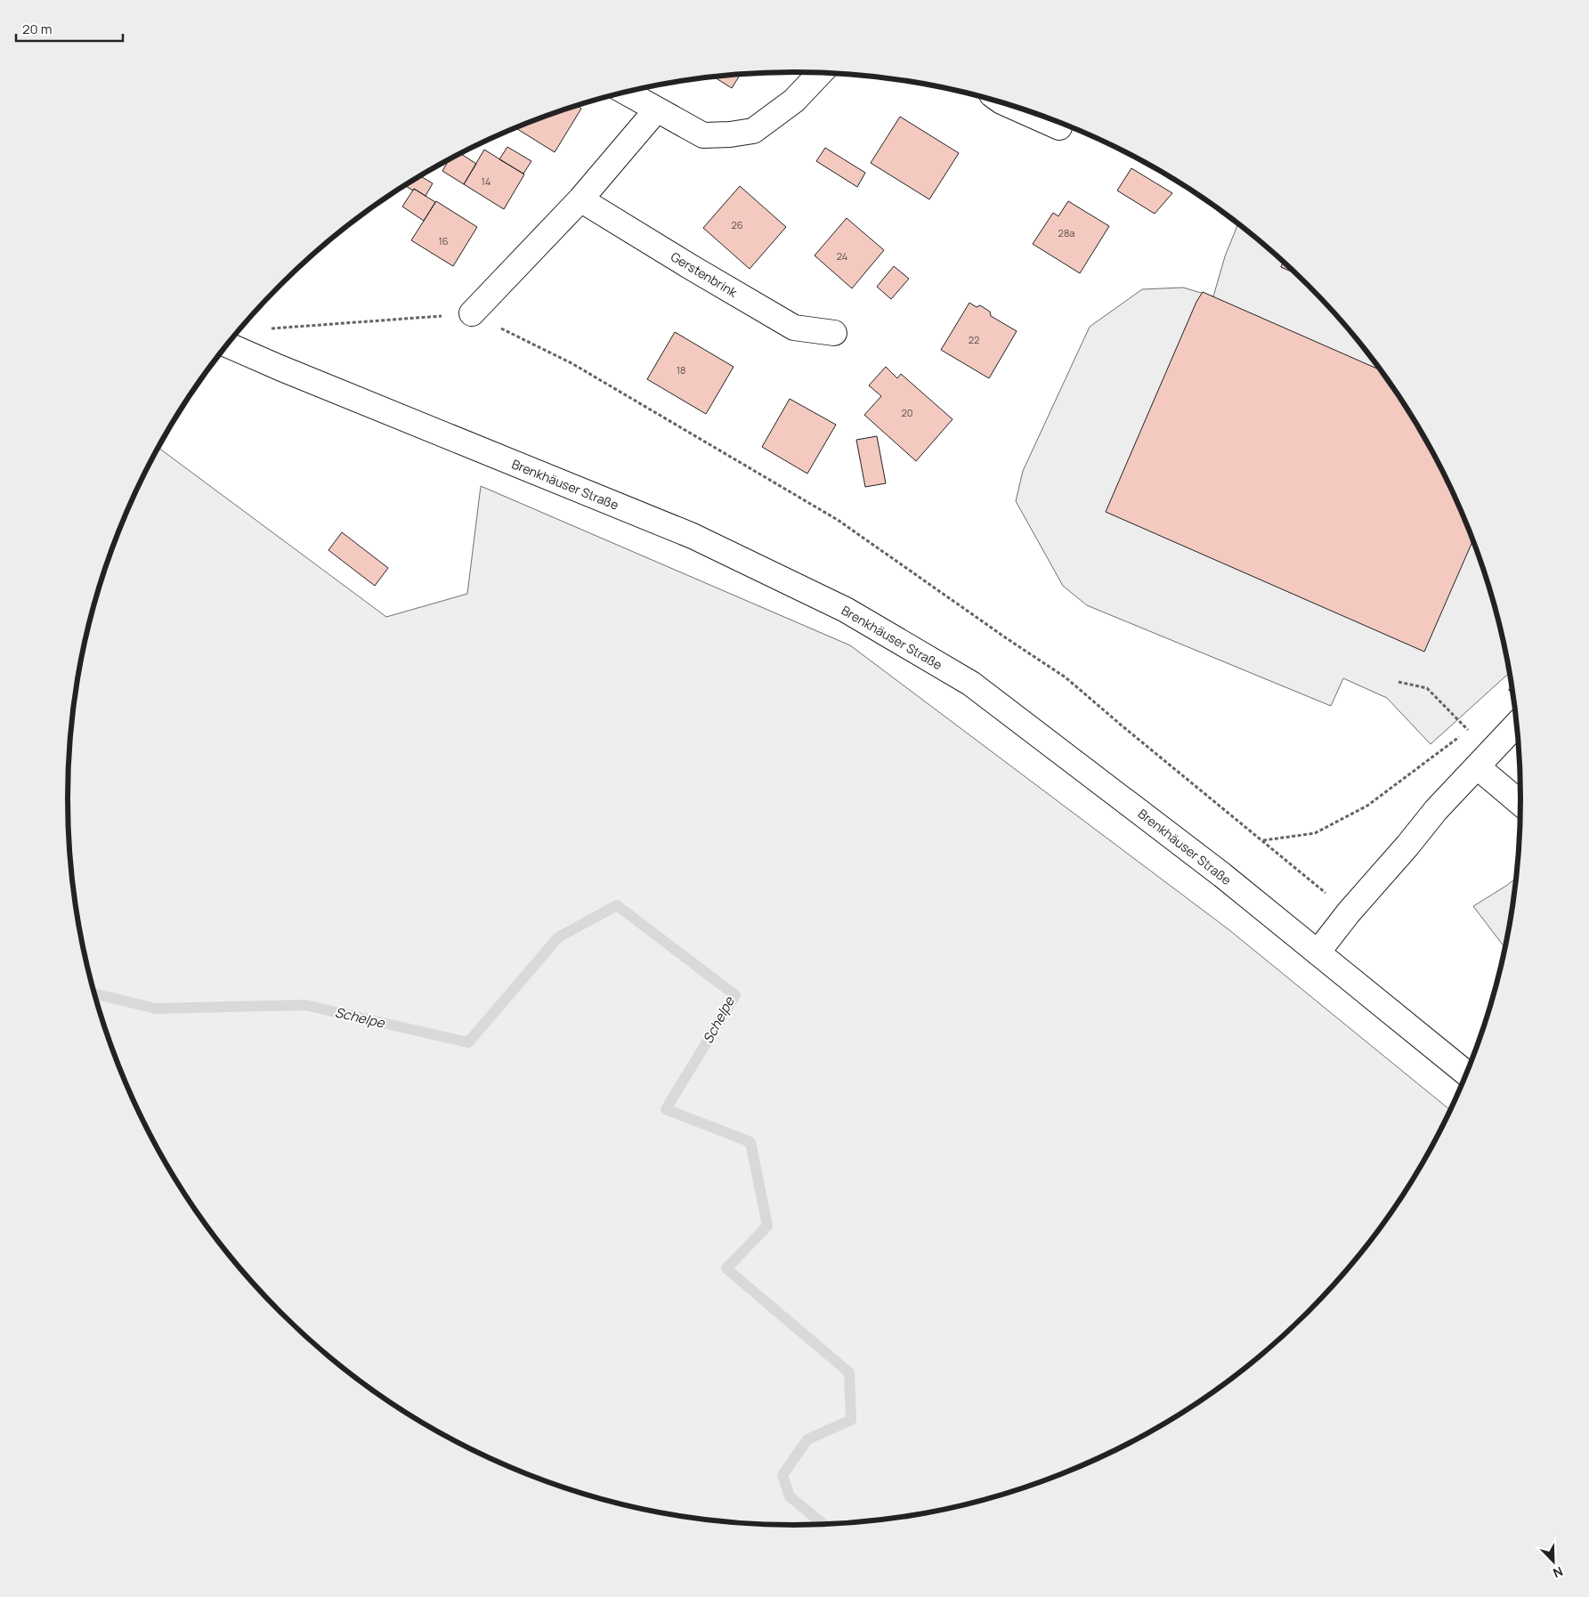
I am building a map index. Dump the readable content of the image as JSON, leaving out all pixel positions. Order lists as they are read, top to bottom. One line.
{"streets":{"main road":["Gerstenbrink","Brenkhäuser Straße"]},"water":["Schelpe"],"house_numbers":["14","26","28a","16","24","22","18","20"],"scale_bar":"20 m","north":"bottom right"}
